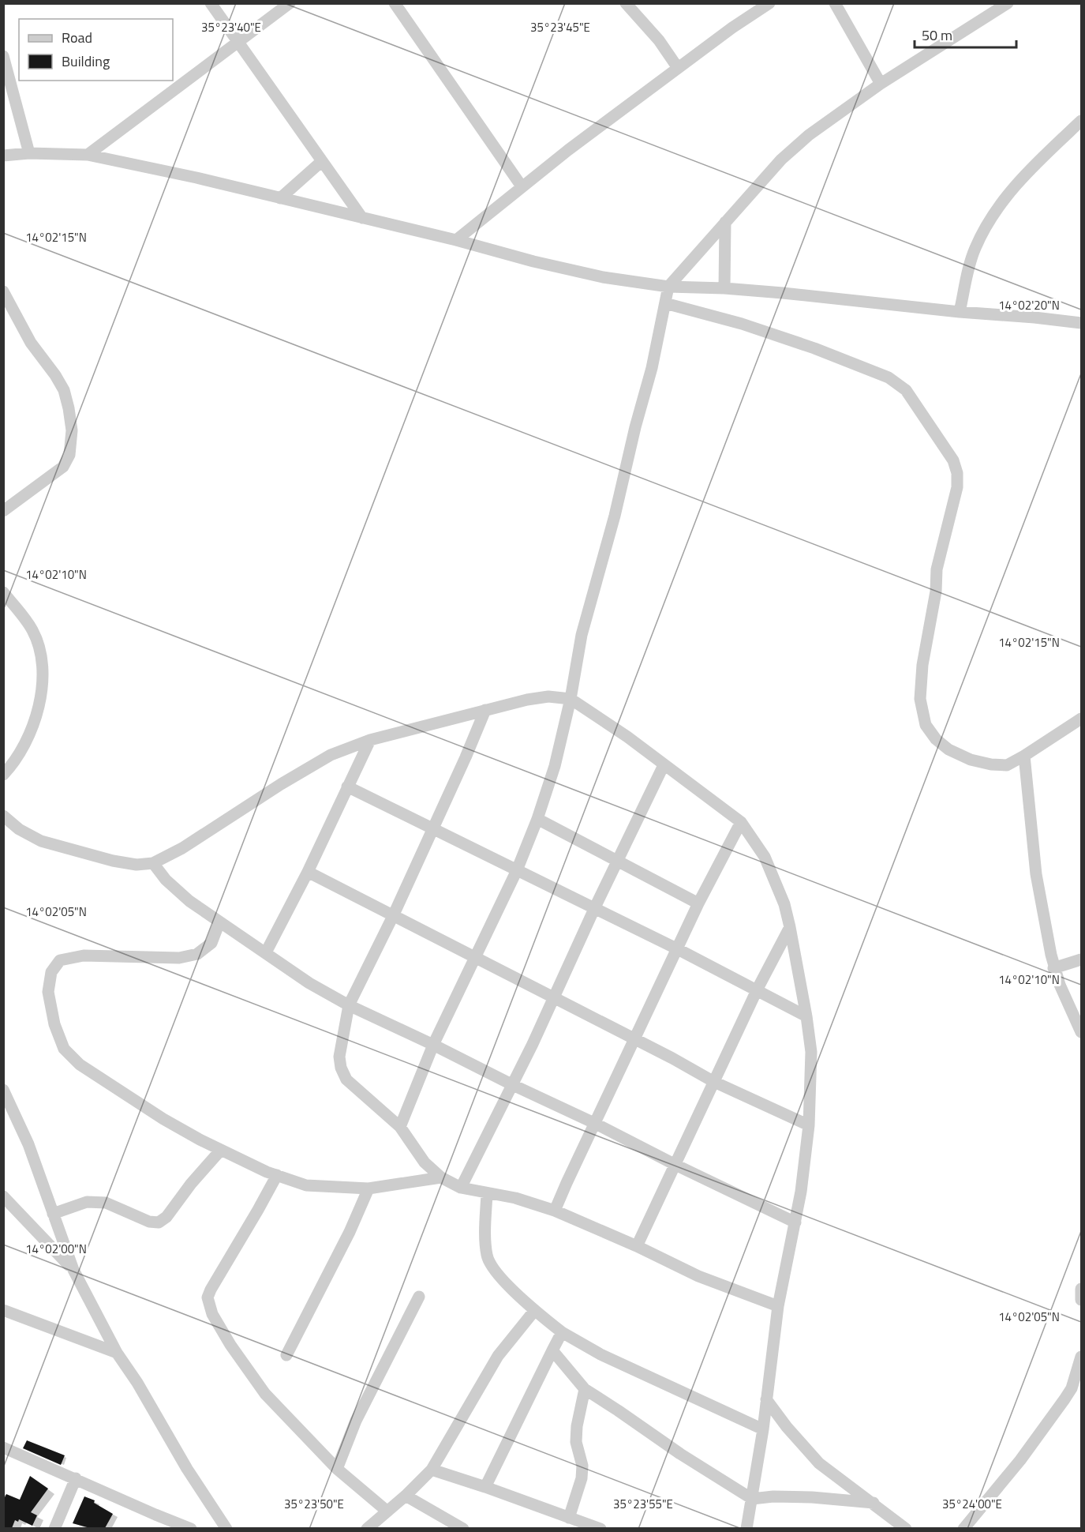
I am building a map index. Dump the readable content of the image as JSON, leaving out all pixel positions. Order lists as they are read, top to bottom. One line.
{"legend":["Road","Building"],"scale_bar":"50 m","coordinates":["35°23'40\"E","35°23'45\"E","14°02'15\"N","14°02'20\"N","14°02'10\"N","14°02'05\"N","14°02'00\"N","35°23'50\"E","35°23'55\"E","35°24'00\"E"]}
